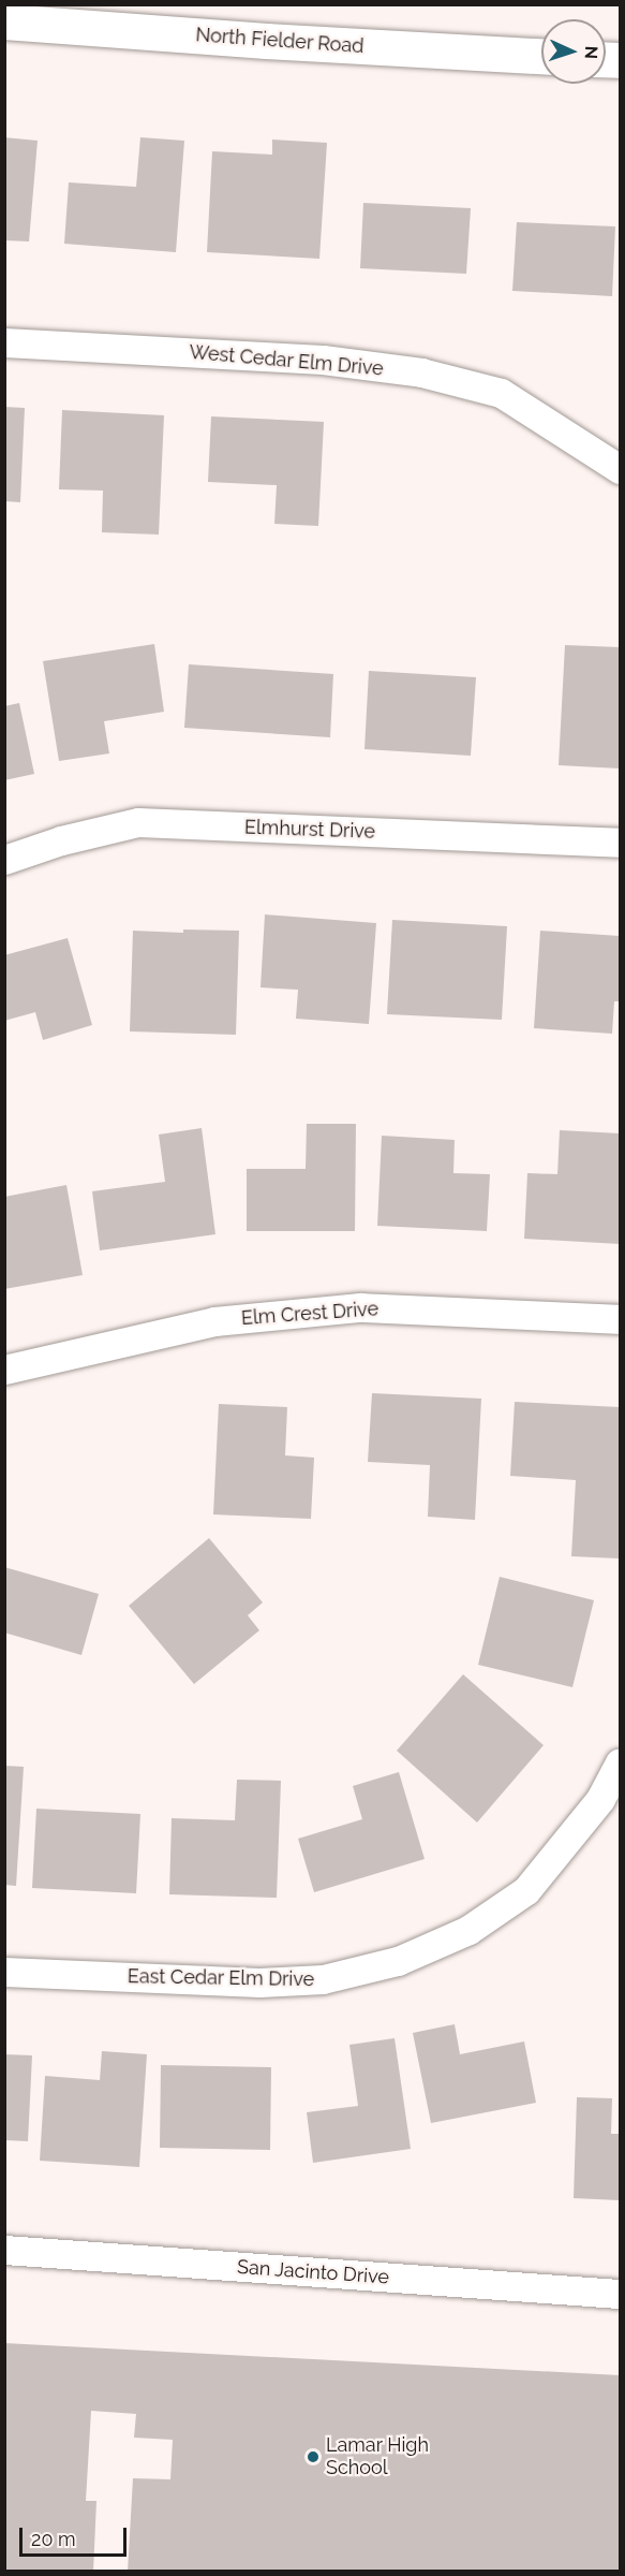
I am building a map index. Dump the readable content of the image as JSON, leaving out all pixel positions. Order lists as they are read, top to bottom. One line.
{"streets":{"main road":["North Fielder Road"],"street":["West Cedar Elm Drive","Elmhurst Drive","Elm Crest Drive","East Cedar Elm Drive","San Jacinto Drive"]},"places":["Lamar High School"],"scale_bar":"20 m","north":"right"}
